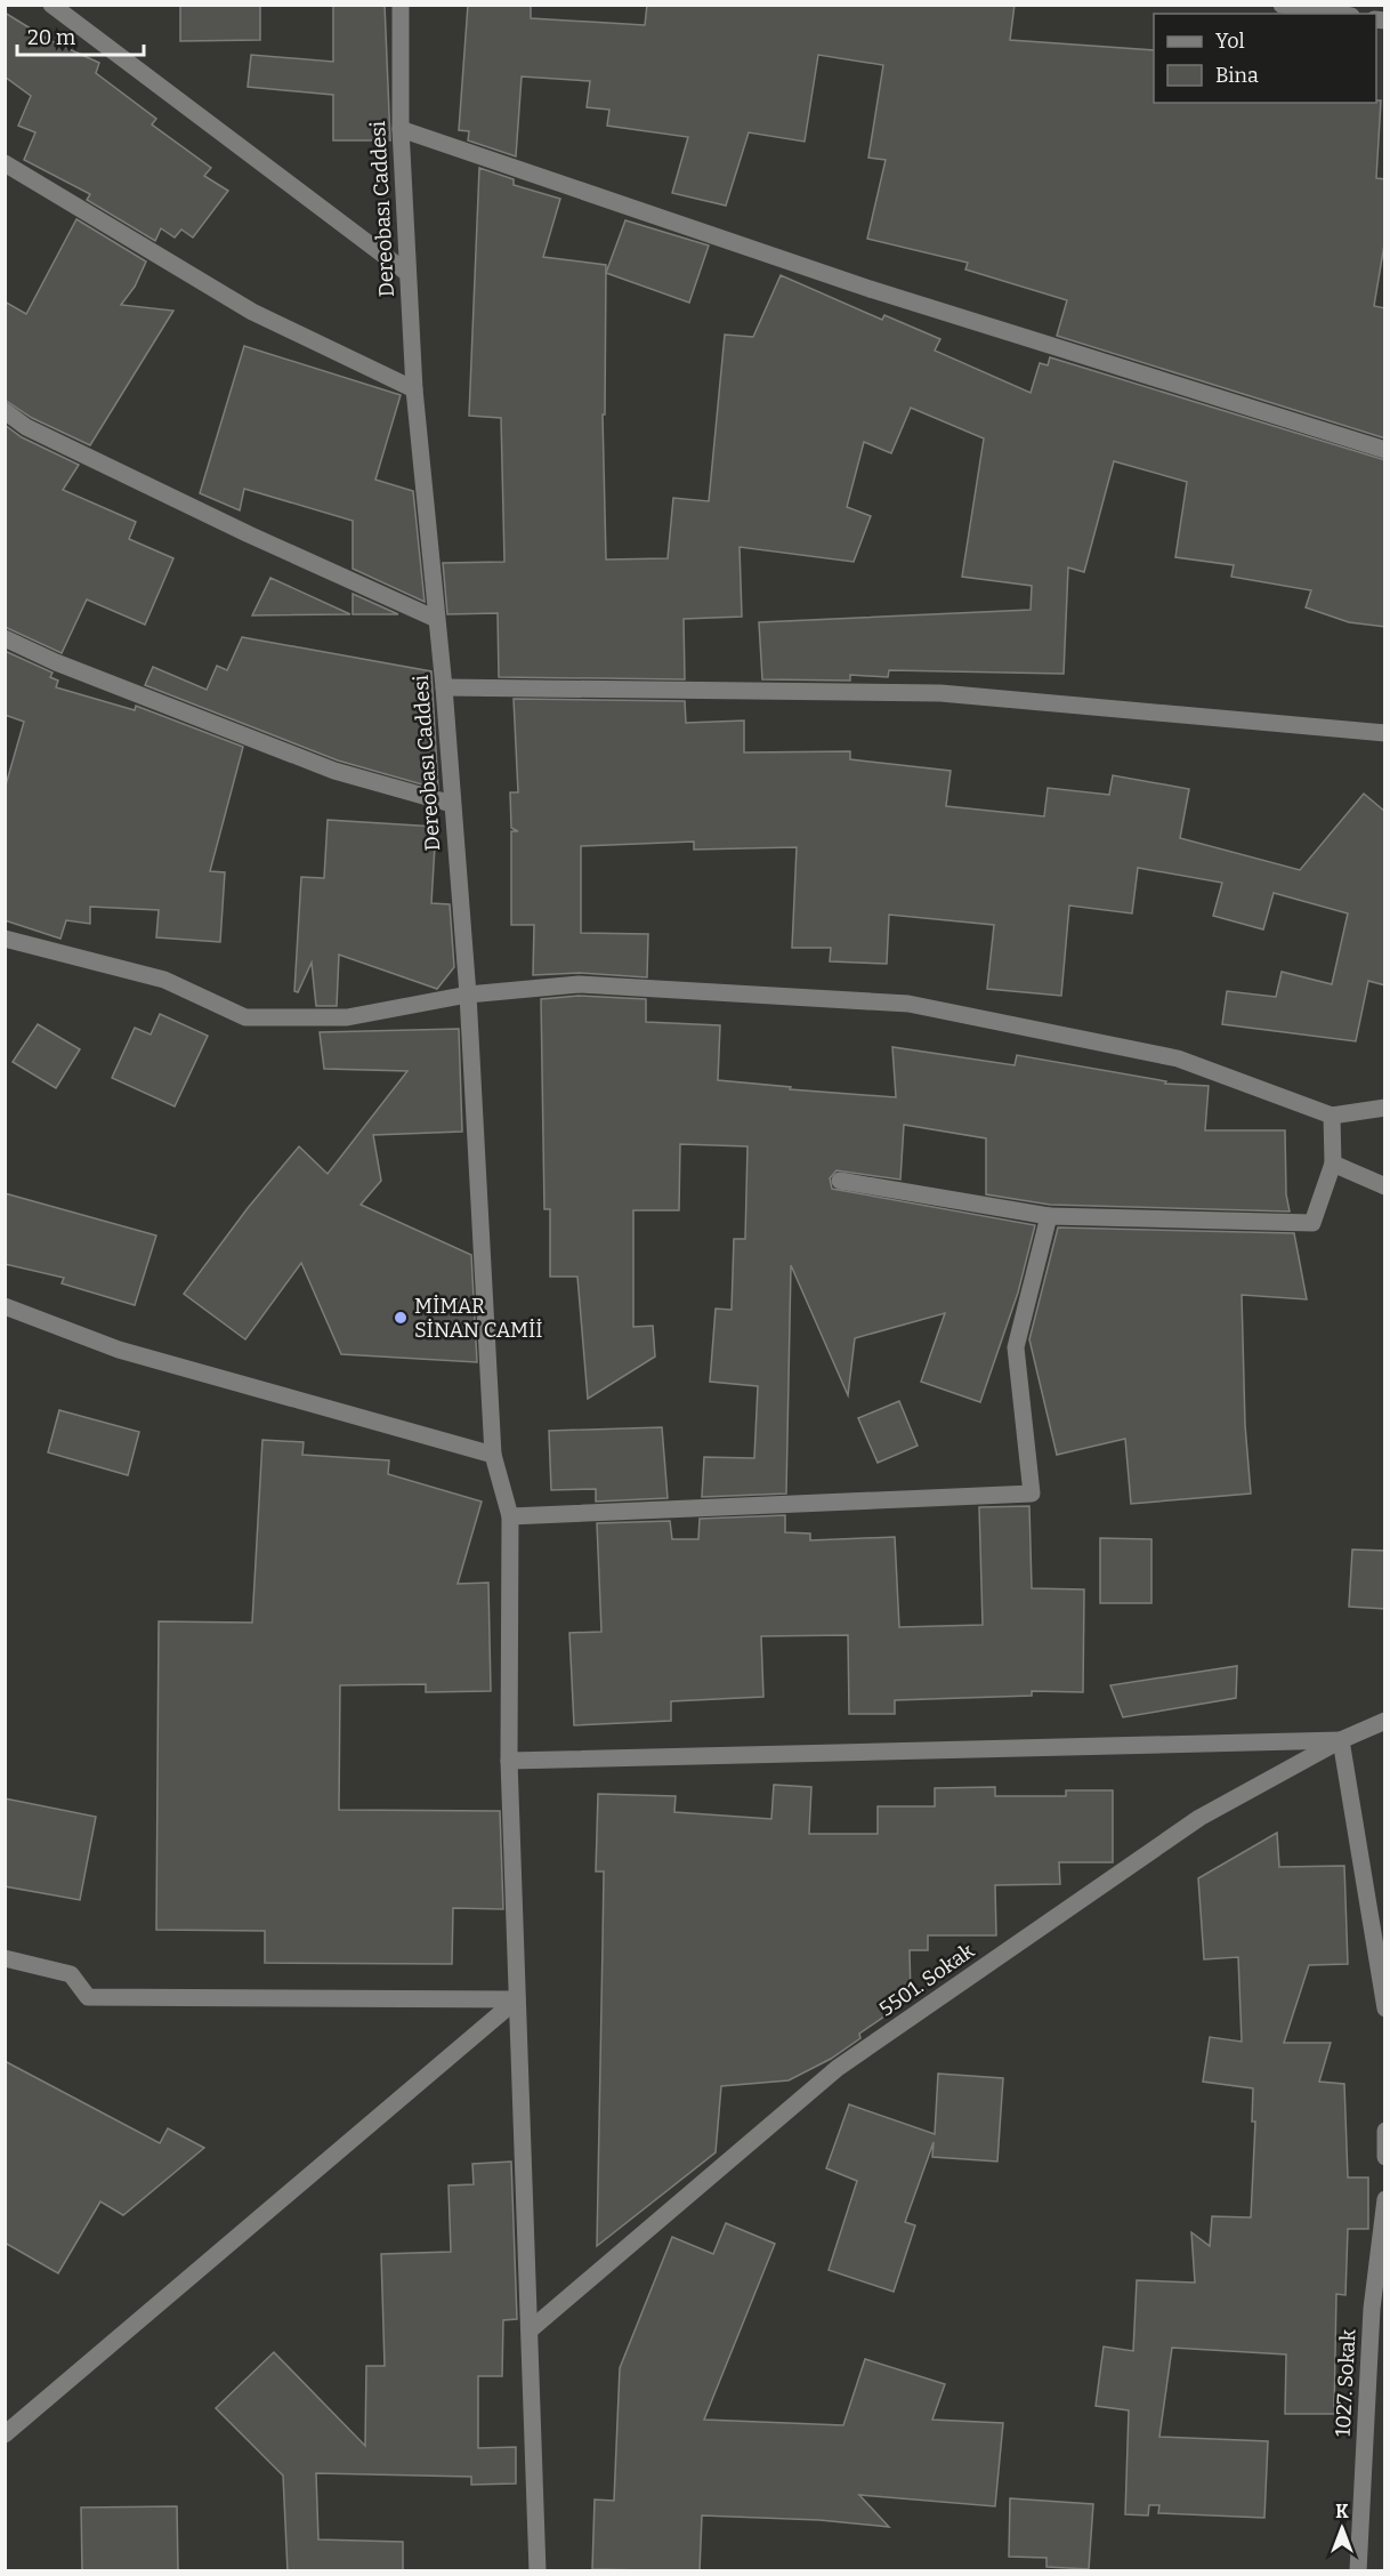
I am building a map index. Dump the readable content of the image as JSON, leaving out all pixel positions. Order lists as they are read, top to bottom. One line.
{"streets":{"street":["Dereobası Caddesi","5501. Sokak","1027. Sokak"]},"crossings":[["Dereobası Caddesi","5501. Sokak"]],"places":["MİMAR SİNAN CAMİİ"],"legend":["Yol","Bina"],"scale_bar":"20 m","north":"top"}
